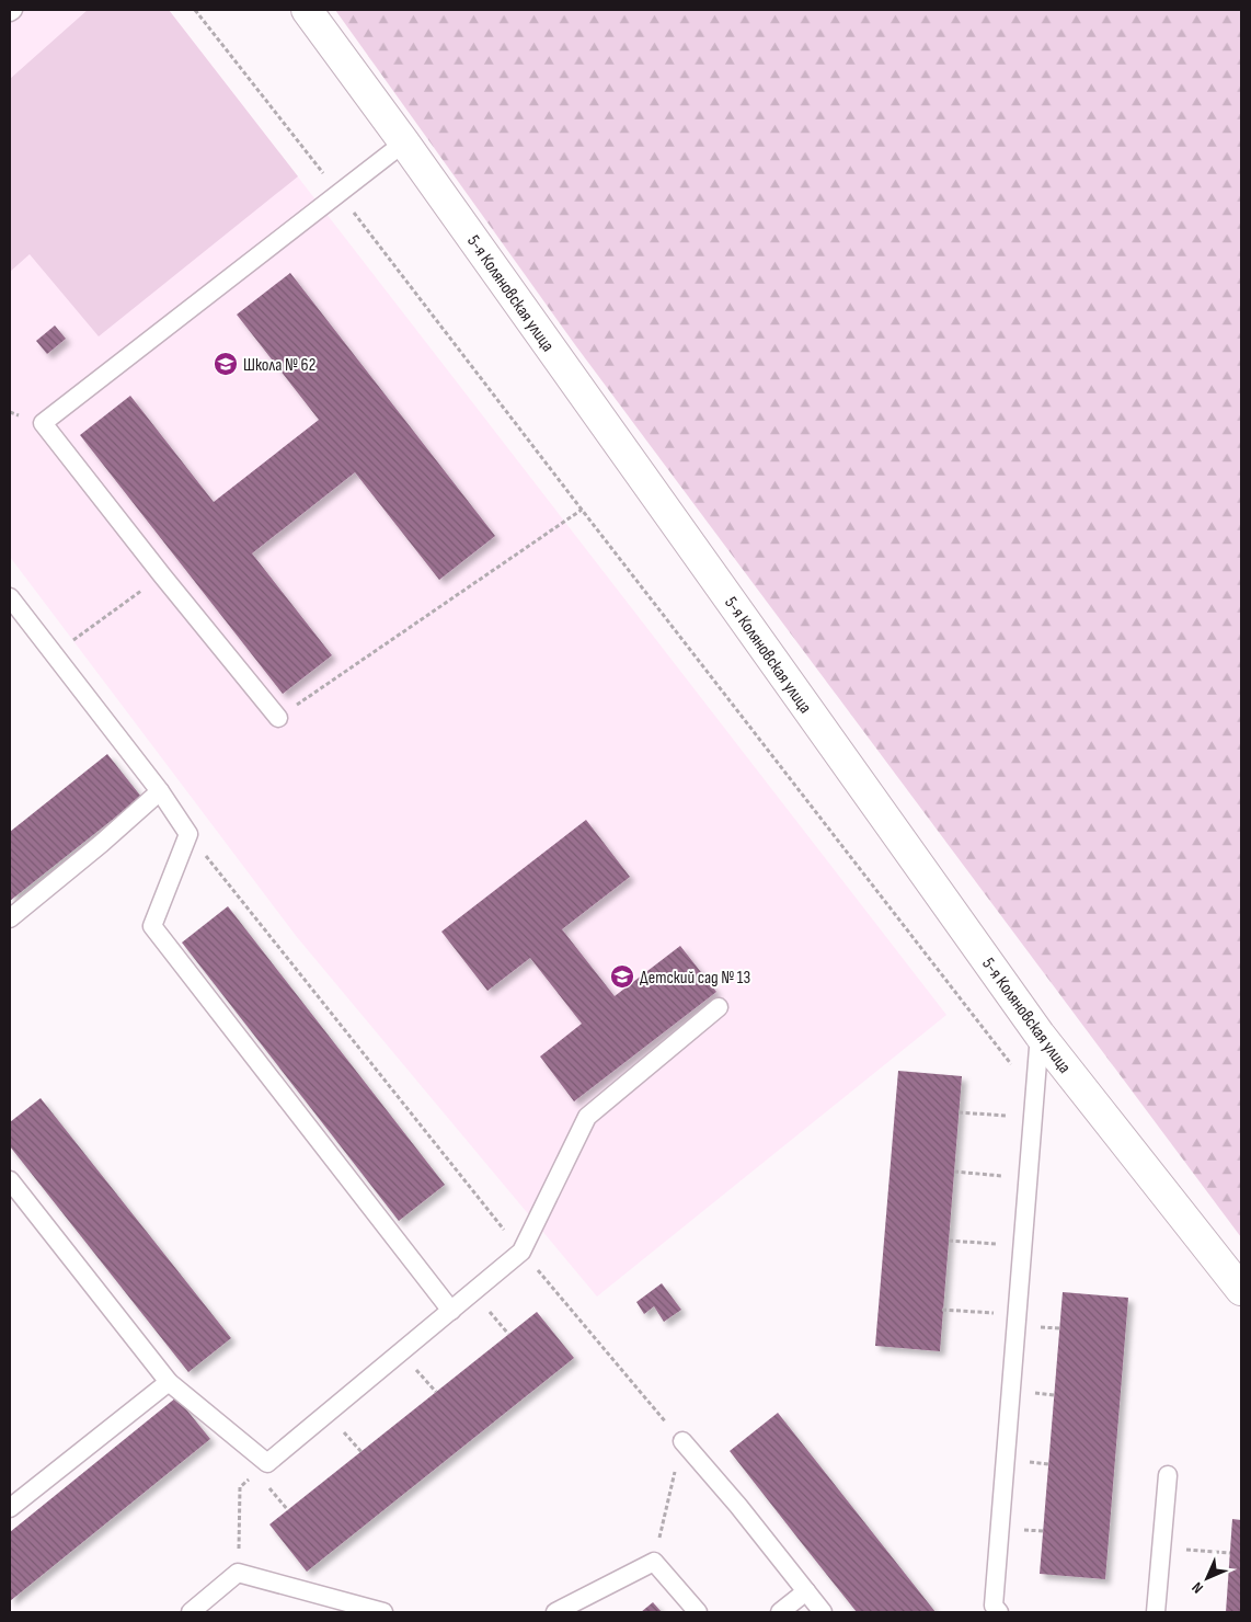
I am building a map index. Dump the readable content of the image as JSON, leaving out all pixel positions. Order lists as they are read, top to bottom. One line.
{"streets":{"street":["5-я Коляновская улица"]},"places":{"school or university":["Школа № 62","Детский сад № 13"]},"north":"bottom left"}
